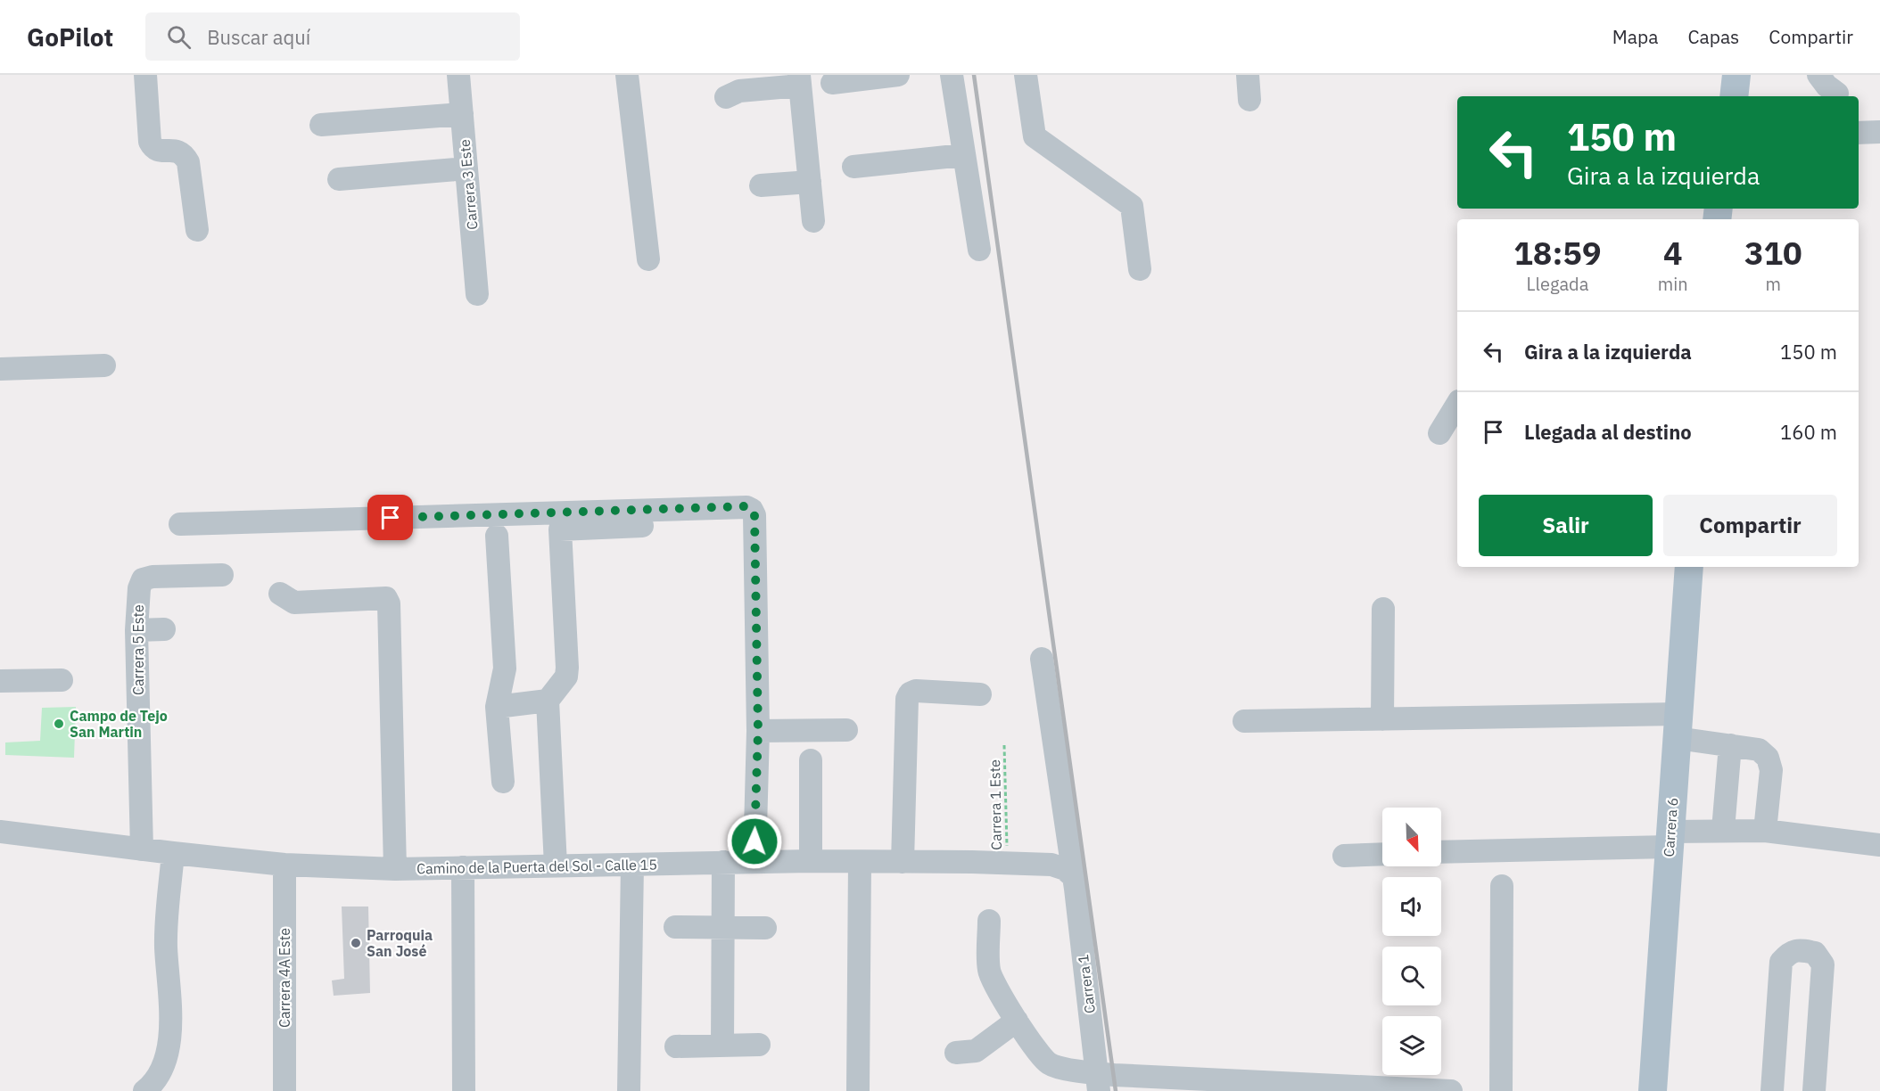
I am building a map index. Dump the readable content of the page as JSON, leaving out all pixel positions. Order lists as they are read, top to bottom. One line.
{"streets":{"main road":["Carrera 6"],"street":["Carrera 3 Este","Carrera 5 Este","Camino de la Puerta del Sol - Calle 15","Carrera 4A Este","Carrera 1"],"path":["Carrera 1 Este"]},"crossings":[["Carrera 5 Este","Camino de la Puerta del Sol - Calle 15"],["Carrera 1 Este","Camino de la Puerta del Sol - Calle 15"],["Camino de la Puerta del Sol - Calle 15","Carrera 4A Este"],["Camino de la Puerta del Sol - Calle 15","Carrera 1"]],"places":["Campo de Tejo San Martin","Parroquia San José"],"north":"bottom right","page":{"header":"GoPilot","search":"Buscar aquí","nav":["Mapa","Capas","Compartir"],"turn":["150 m","Gira a la izquierda"],"eta":["18:59","Llegada","4","min","310","m"],"list":[{"name":"Gira a la izquierda","value":"150 m"},{"name":"Llegada al destino","value":"160 m"}],"buttons":["Salir","Compartir"]}}
